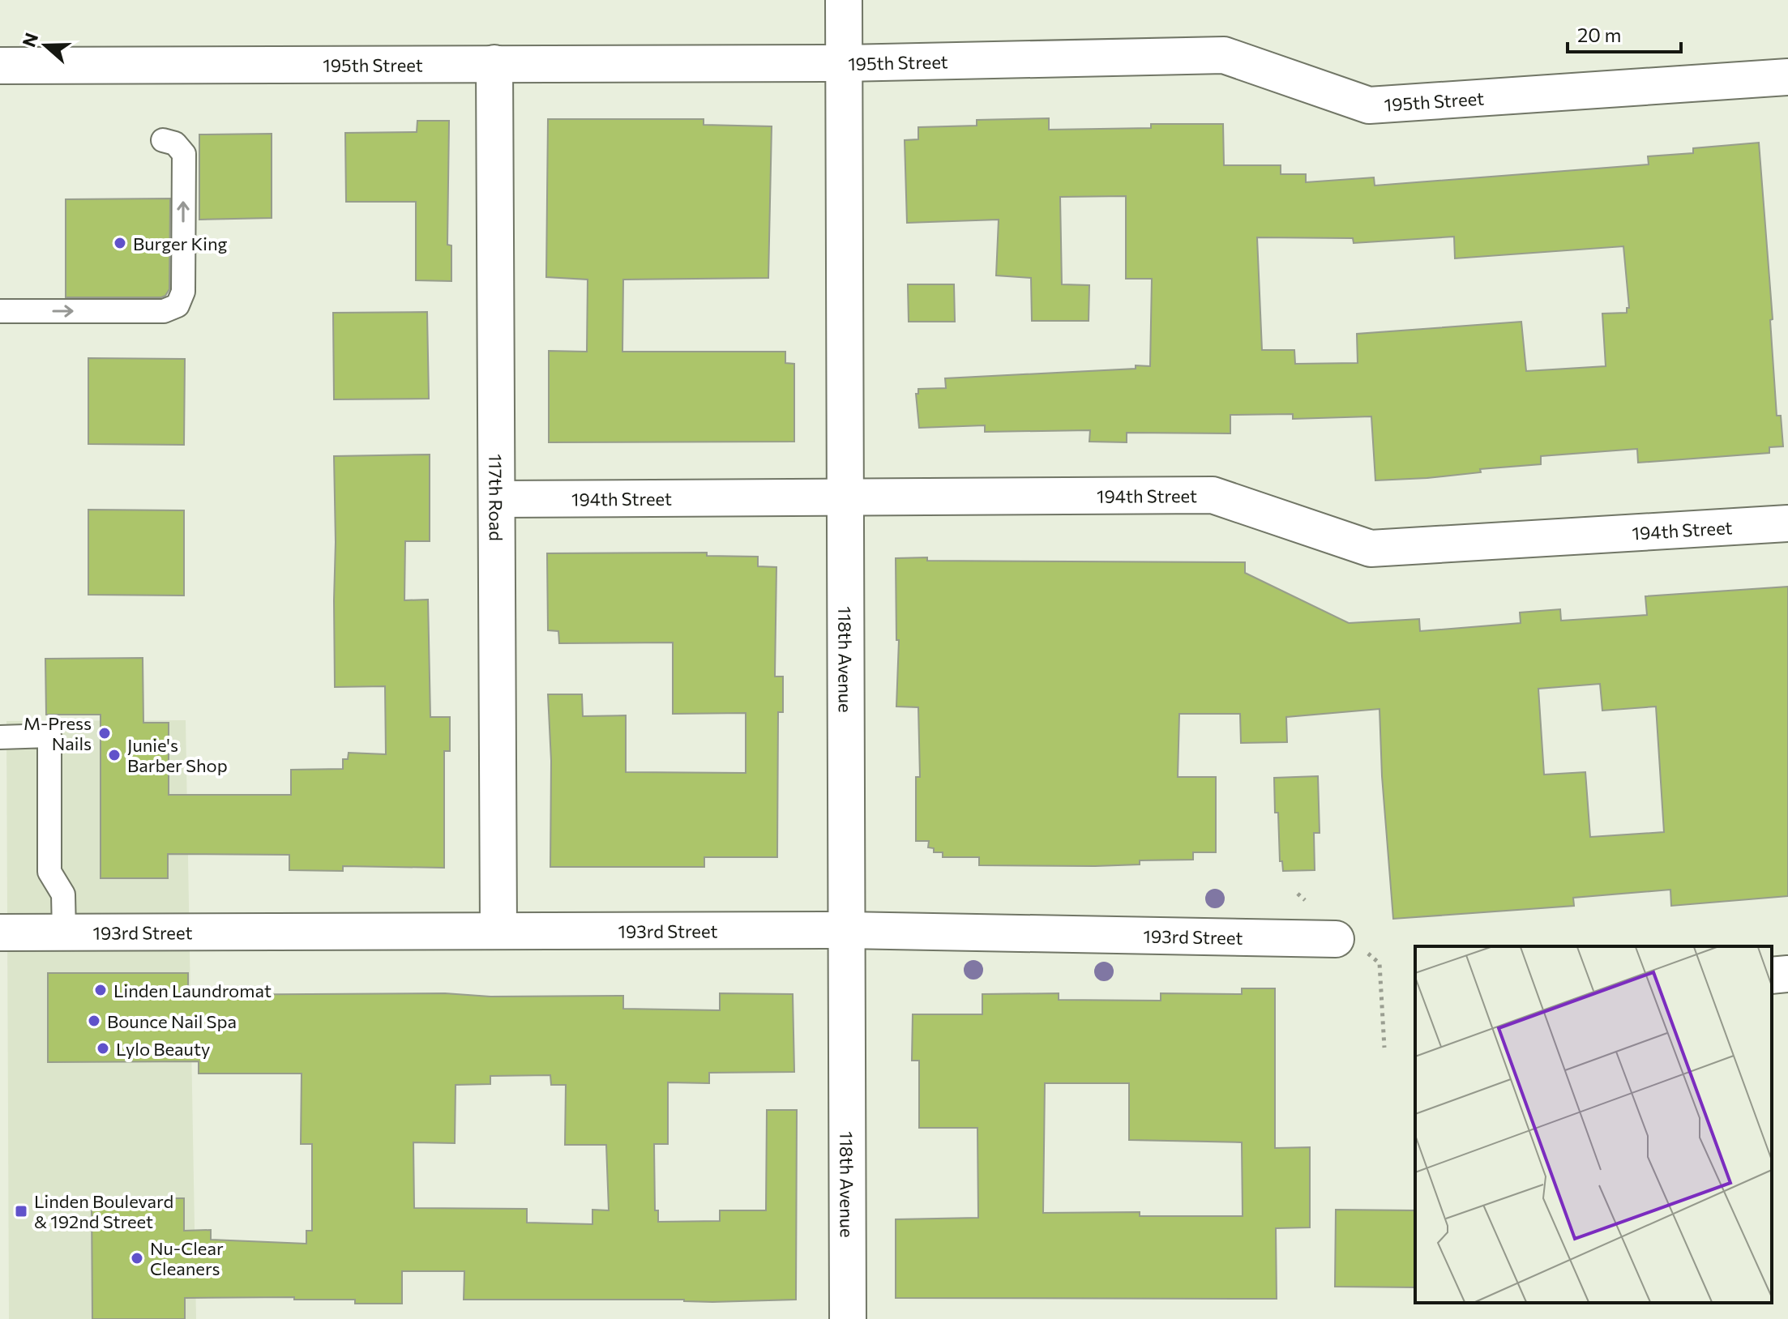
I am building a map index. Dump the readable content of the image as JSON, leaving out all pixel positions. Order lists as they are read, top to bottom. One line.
{"streets":{"street":["195th Street","194th Street","117th Road","118th Avenue","193rd Street"]},"crossings":[["195th Street","117th Road"],["195th Street","118th Avenue"],["194th Street","117th Road"],["194th Street","118th Avenue"],["117th Road","193rd Street"],["118th Avenue","193rd Street"]],"places":{"other":["Burger King","M-Press Nails","Junie's Barber Shop","Linden Laundromat","Bounce Nail Spa","Lylo Beauty","Nu-Clear Cleaners"],"transit":["Linden Boulevard & 192nd Street"]},"scale_bar":"20 m","north":"left"}
